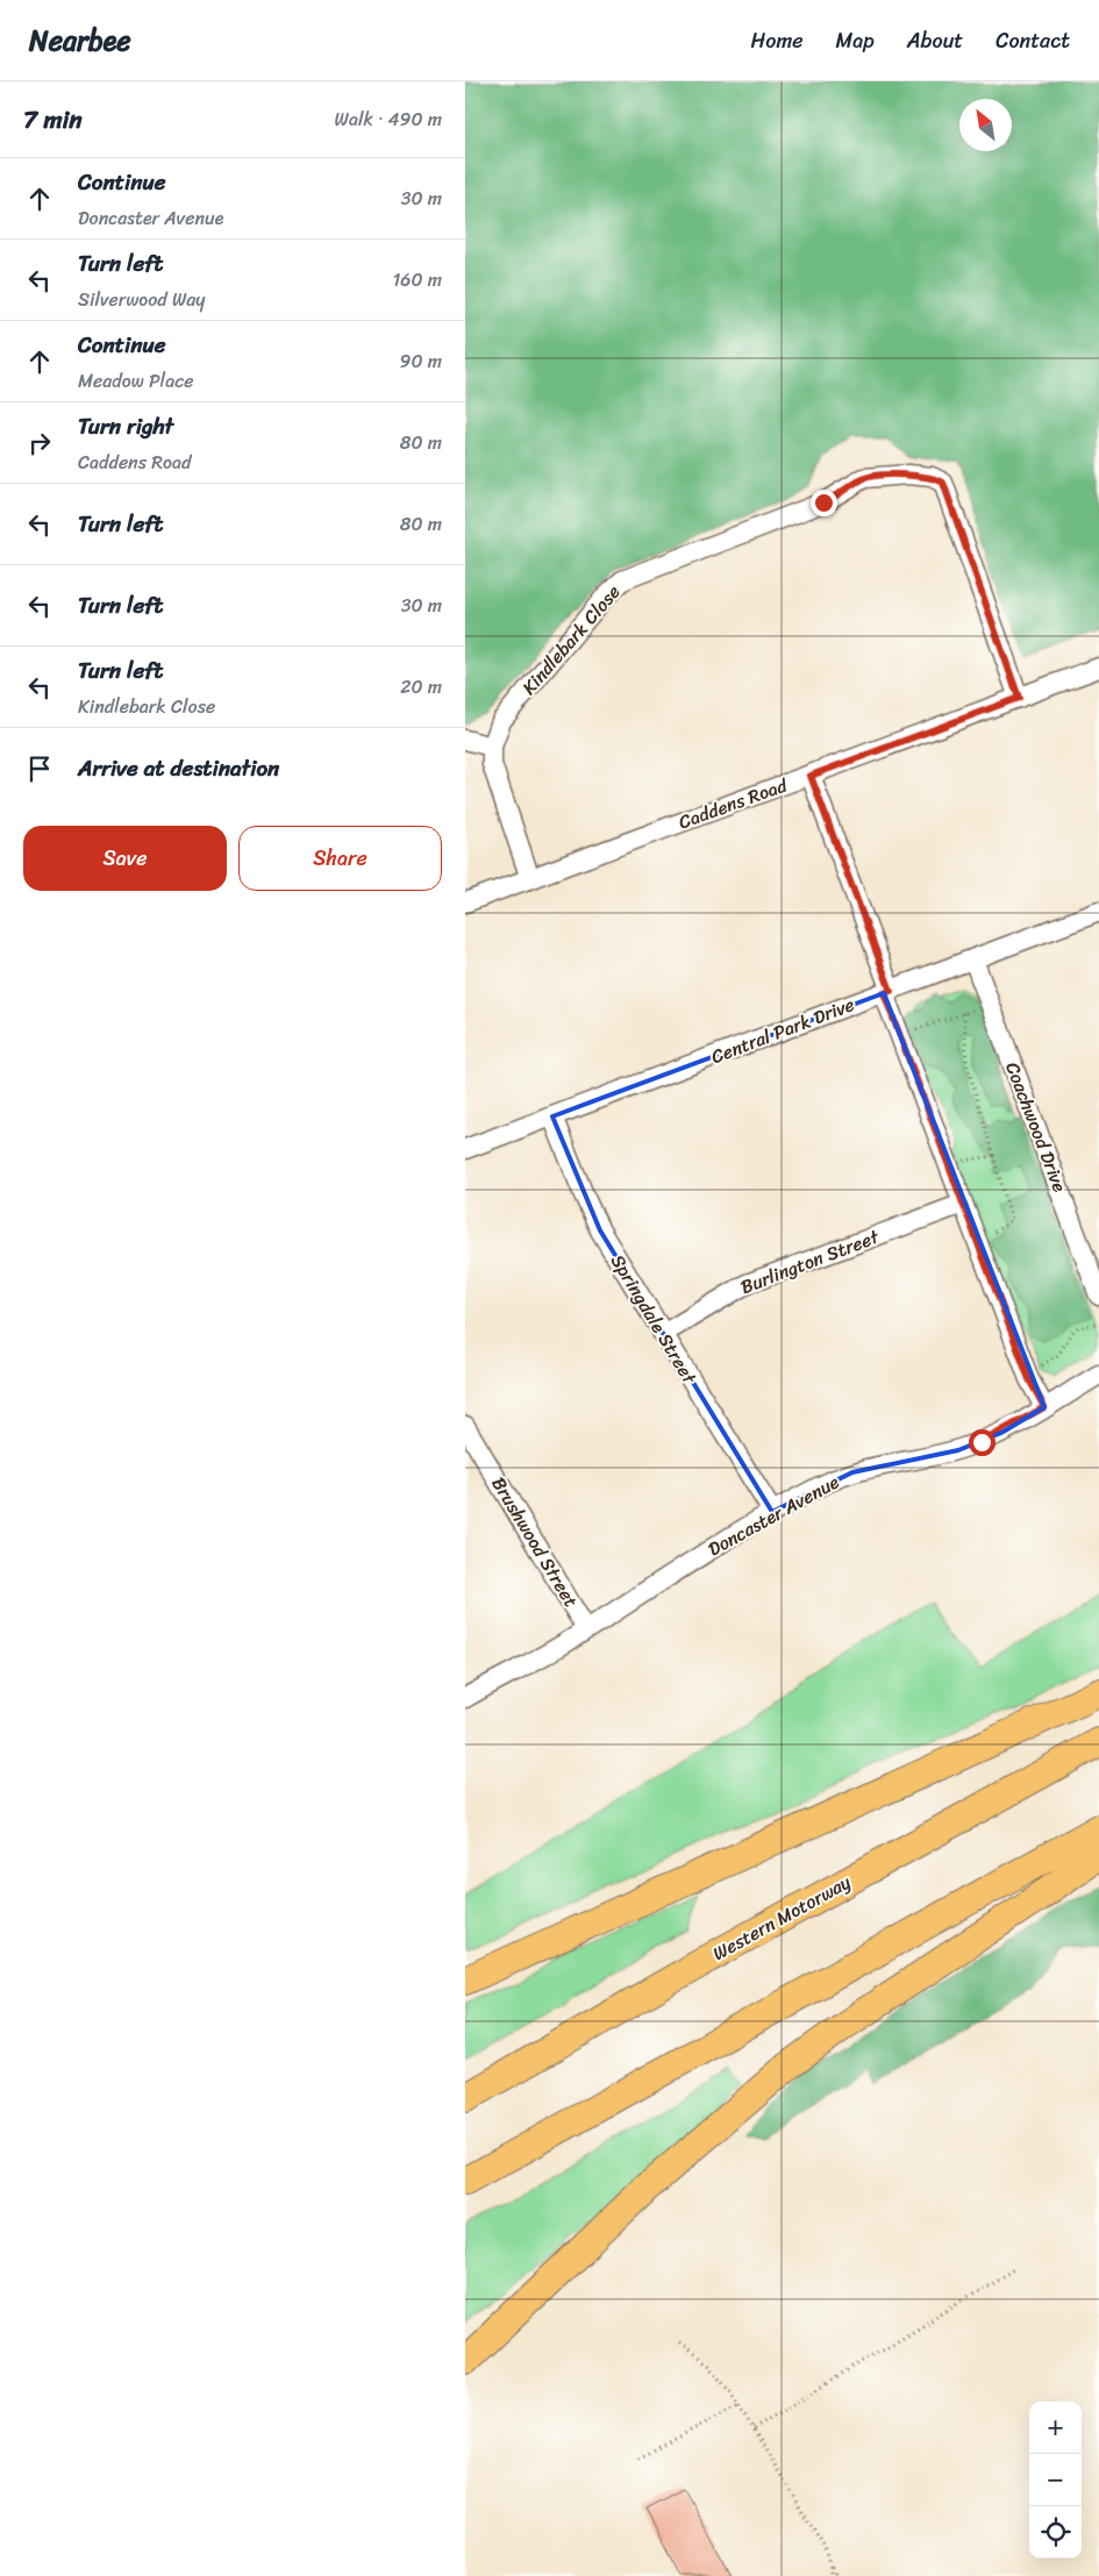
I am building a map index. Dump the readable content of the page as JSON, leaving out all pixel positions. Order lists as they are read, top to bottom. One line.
{"streets":{"highway":["Western Motorway"],"street":["Kindlebark Close","Caddens Road","Central Park Drive","Coachwood Drive","Burlington Street","Springdale Street","Doncaster Avenue","Brushwood Street"]},"crossings":[["Kindlebark Close","Caddens Road"],["Central Park Drive","Coachwood Drive"],["Central Park Drive","Springdale Street"],["Burlington Street","Springdale Street"],["Springdale Street","Doncaster Avenue"],["Doncaster Avenue","Brushwood Street"]],"north":"top left","page":{"header":"Nearbee","nav":["Home","Map","About","Contact"],"heading":["7 min","Walk · 490 m"],"list":[["Continue","Doncaster Avenue","30 m"],["Turn left","Silverwood Way","160 m"],["Continue","Meadow Place","90 m"],["Turn right","Caddens Road","80 m"],["Turn left","80 m"],["Turn left","30 m"],["Turn left","Kindlebark Close","20 m"],"Arrive at destination"],"buttons":["Save","Share"],"map_buttons":["+","−"]}}
